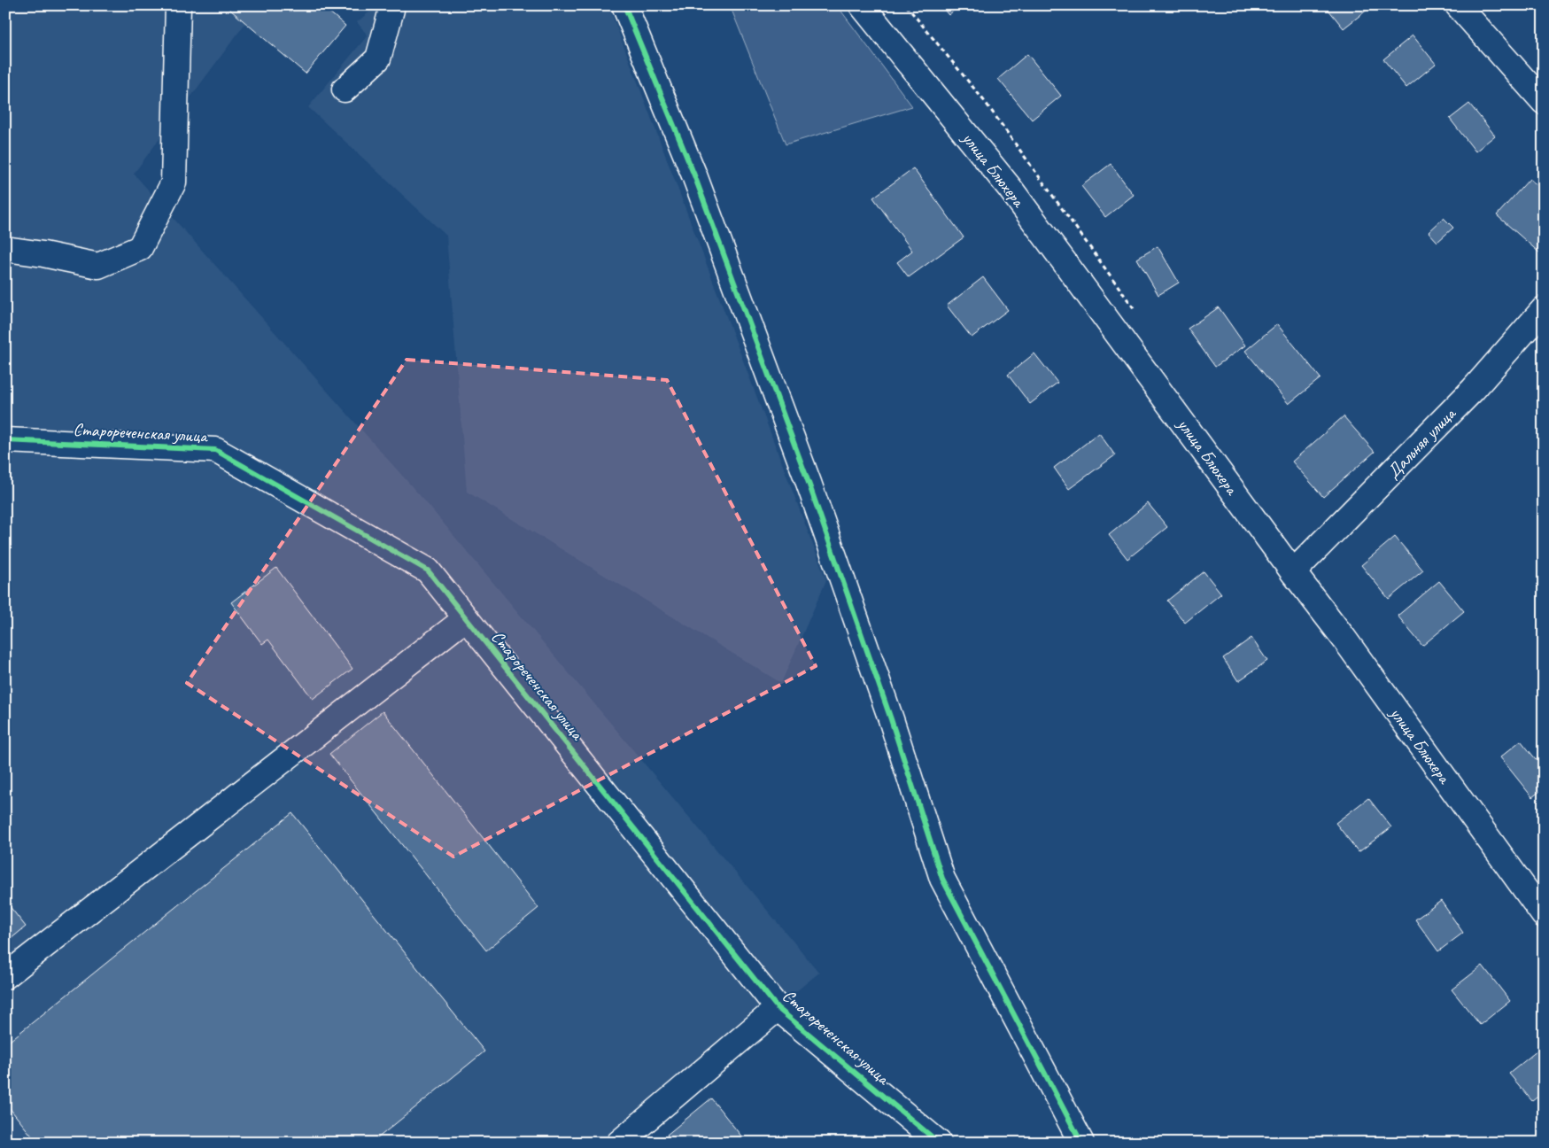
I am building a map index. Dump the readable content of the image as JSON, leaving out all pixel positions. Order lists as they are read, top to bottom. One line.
{"streets":{"street":["улица Блюхера","Старореченская улица","Дальняя улица"]},"crossings":[["улица Блюхера","Дальняя улица"]]}
